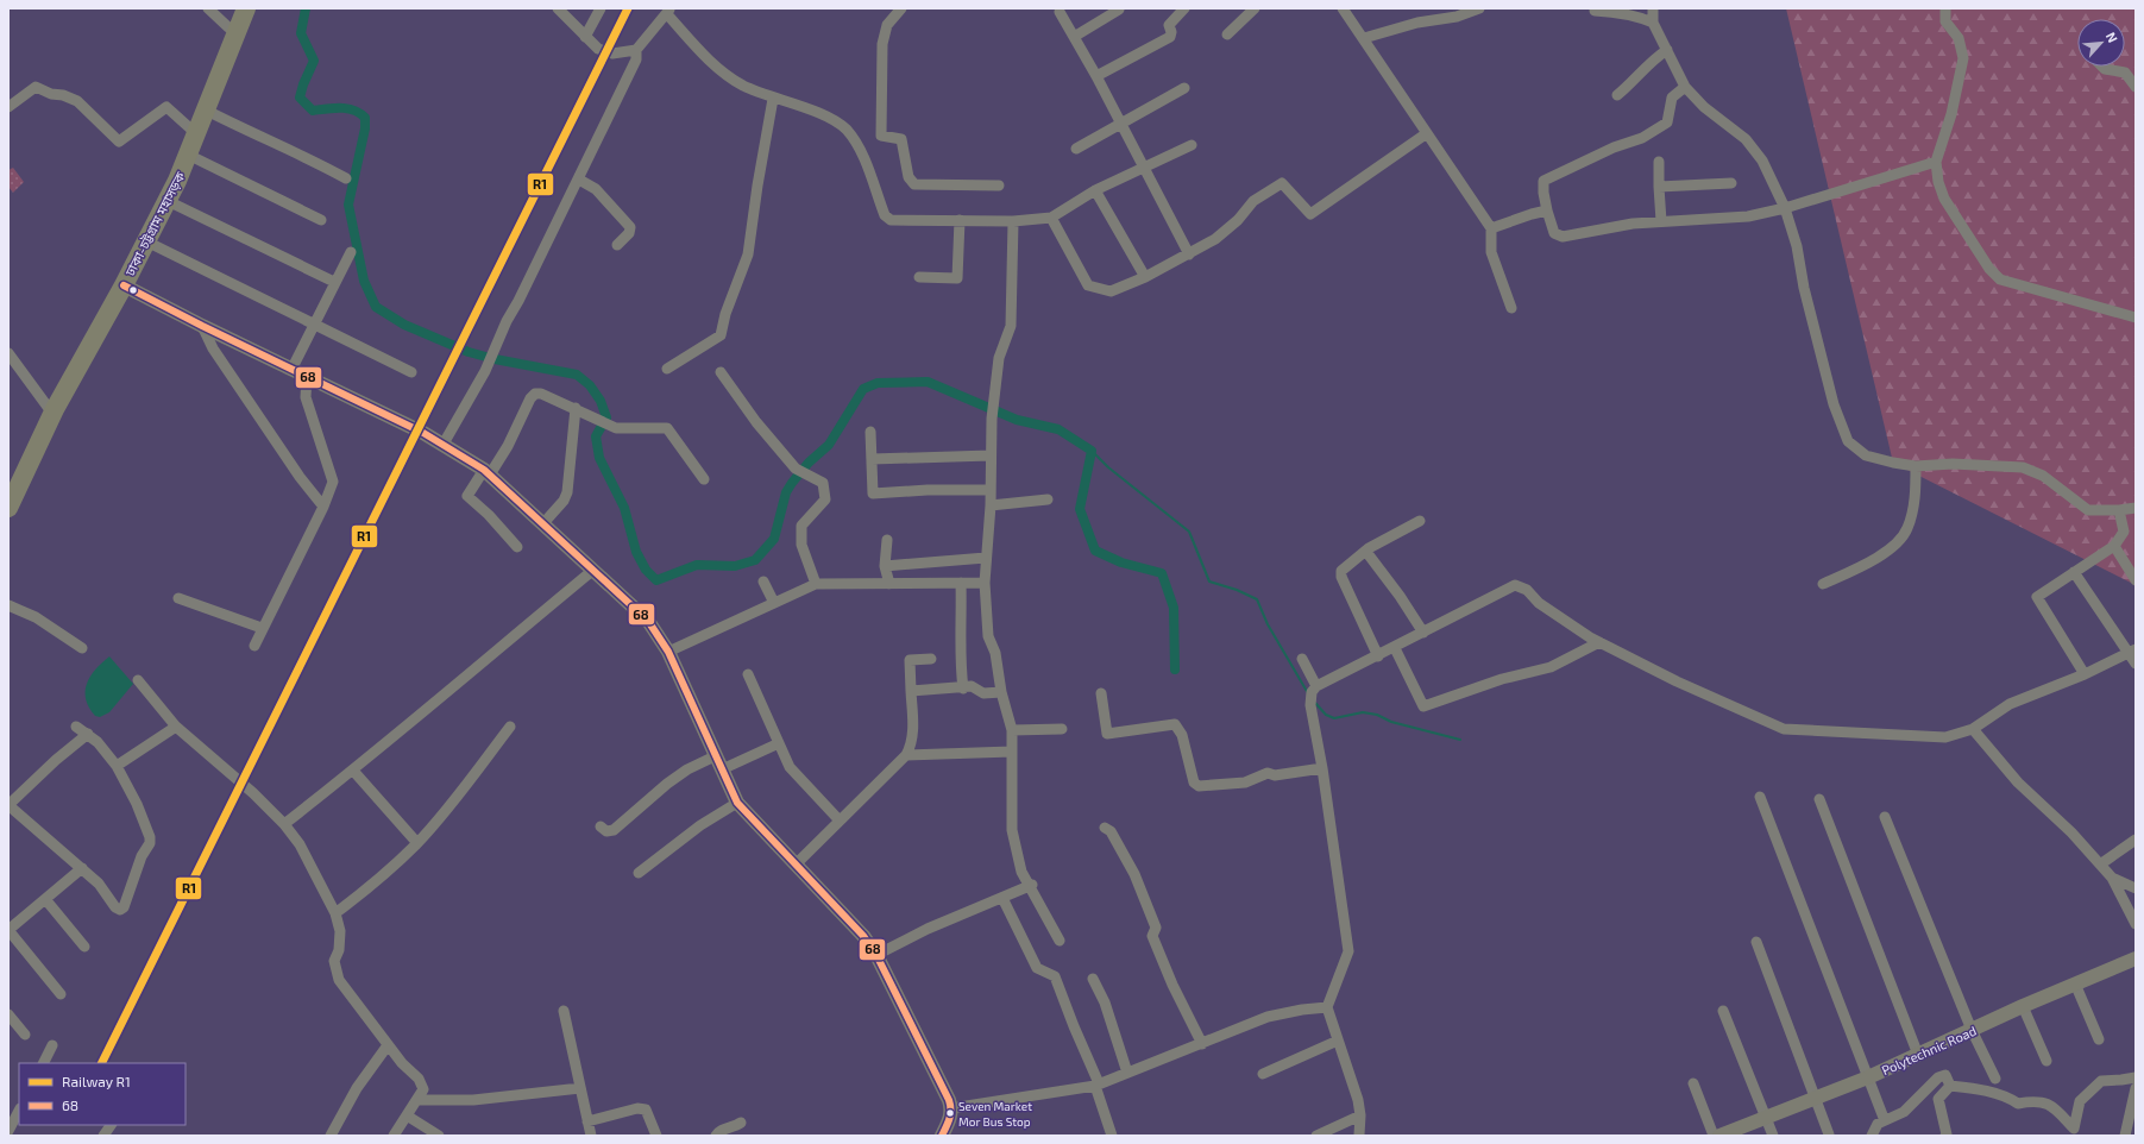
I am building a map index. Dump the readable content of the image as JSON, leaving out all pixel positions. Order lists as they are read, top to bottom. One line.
{"streets":{"highway":["ঢাকা-চট্টগ্রাম মহাসড়ক"],"street":["Polytechnic Road"]},"places":["Seven Market Mor Bus Stop"],"lines":["rail line R1","transit line 68"],"legend":["Railway R1","68"],"north":"top right"}
